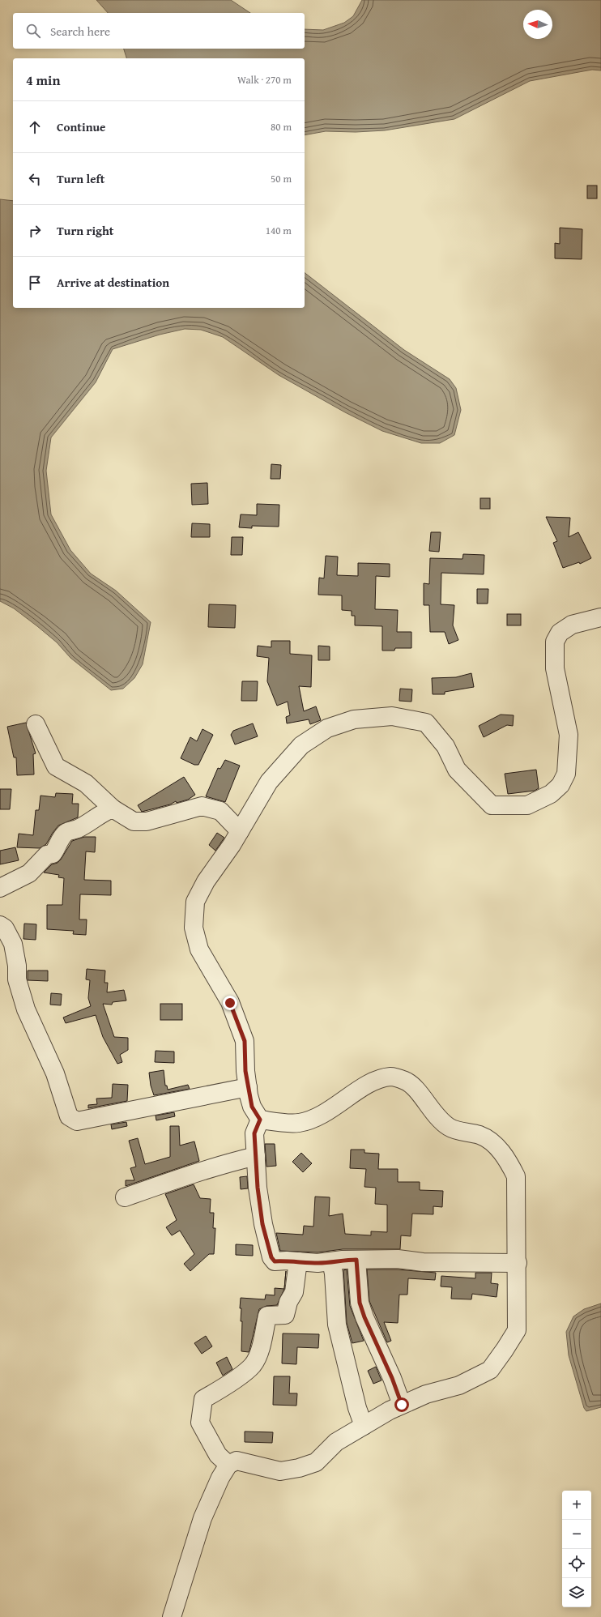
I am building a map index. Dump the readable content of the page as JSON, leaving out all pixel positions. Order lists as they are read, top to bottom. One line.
{"north":"left","page":{"search":"Search here","heading":["4 min","Walk · 270 m"],"list":[["Continue","80 m"],["Turn left","50 m"],["Turn right","140 m"],"Arrive at destination"],"map_buttons":["+","−"]}}
